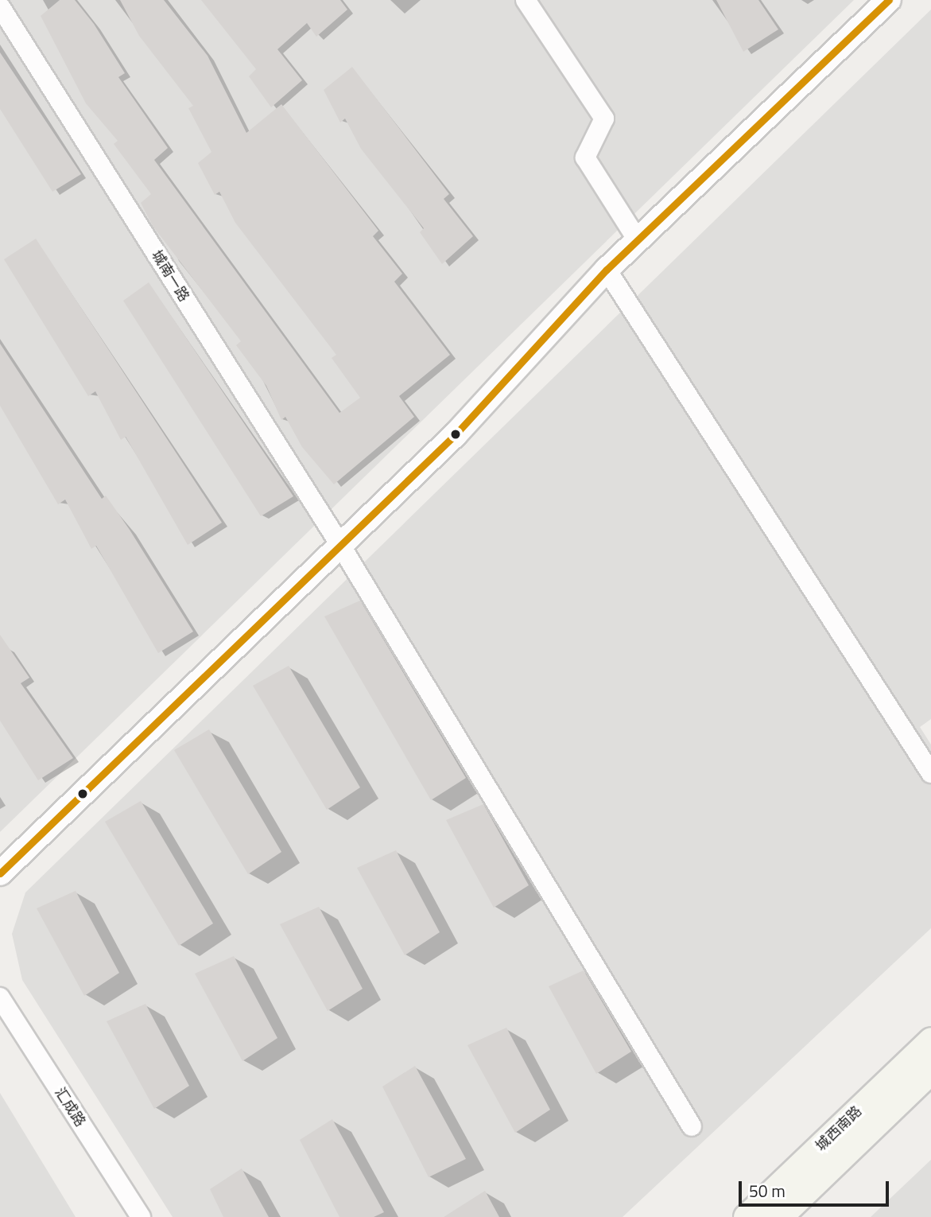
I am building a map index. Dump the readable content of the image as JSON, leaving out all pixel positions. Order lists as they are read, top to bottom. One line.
{"streets":{"main road":["城西南路"],"street":["城南一路","汇成路"]},"scale_bar":"50 m"}
